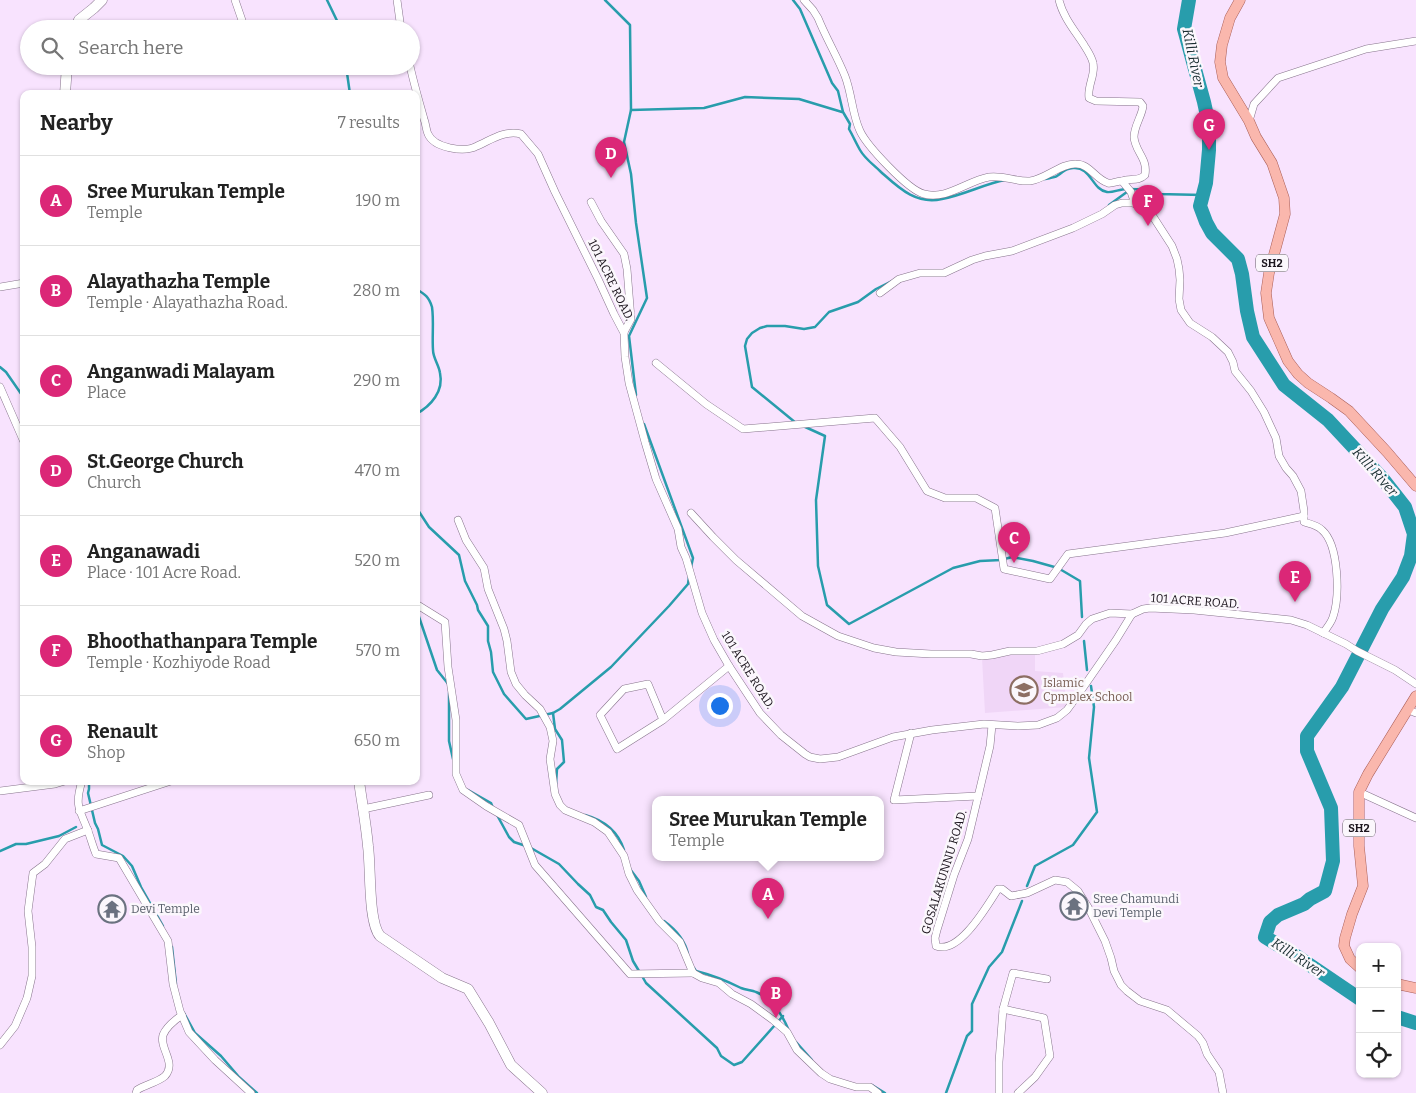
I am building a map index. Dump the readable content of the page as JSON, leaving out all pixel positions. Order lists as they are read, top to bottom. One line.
{"streets":{"main road":["SH2"],"street":["101 ACRE ROAD.","GOSALAKUNNU ROAD."]},"crossings":[["101 ACRE ROAD.","GOSALAKUNNU ROAD."]],"water":["Killi River"],"places":{"school or university":["Islamic Cpmplex School"],"temple":["Sree Chamundi Devi Temple","Devi Temple"]},"page":{"search":"Search here","heading":["Nearby","7 results"],"pins":["G","D","F","C","E","A","B"],"list":[{"mark":"A","name":"Sree Murukan Temple","note":"Temple","value":"190 m"},{"mark":"B","name":"Alayathazha Temple","note":"Temple · Alayathazha Road.","value":"280 m"},{"mark":"C","name":"Anganwadi Malayam","note":"Place","value":"290 m"},{"mark":"D","name":"St.George Church","note":"Church","value":"470 m"},{"mark":"E","name":"Anganawadi","note":"Place · 101 Acre Road.","value":"520 m"},{"mark":"F","name":"Bhoothathanpara Temple","note":"Temple · Kozhiyode Road","value":"570 m"},{"mark":"G","name":"Renault","note":"Shop","value":"650 m"}],"popup":["Sree Murukan Temple","Temple"],"map_buttons":["+","−"]}}
